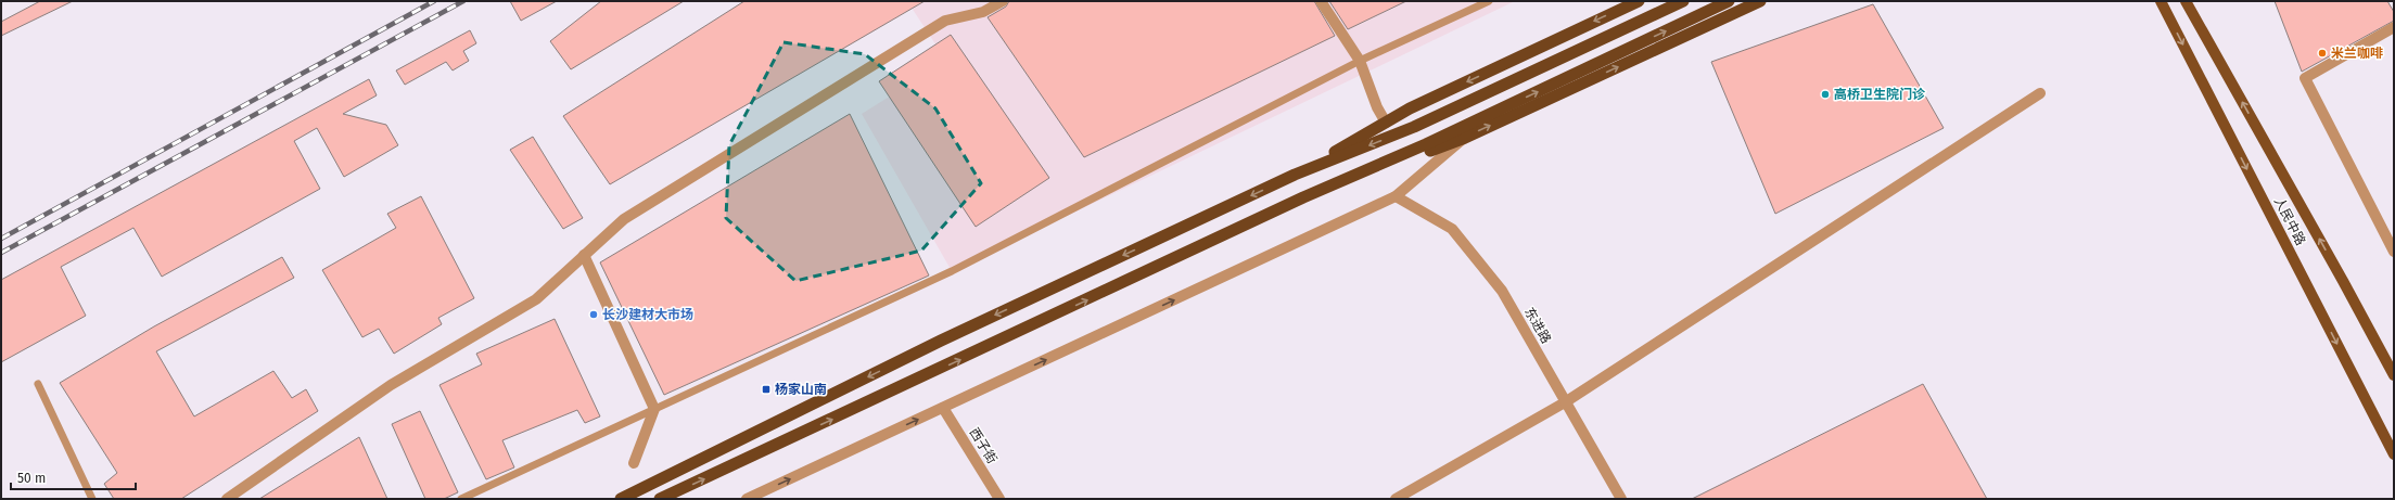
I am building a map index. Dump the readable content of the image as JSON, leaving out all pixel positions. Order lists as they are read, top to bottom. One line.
{"streets":{"main road":["人民中路"],"street":["东进路","西子街"]},"places":{"other":["米兰咖啡","高桥卫生院门诊","长沙建材大市场"],"transit":["杨家山南"]},"scale_bar":"50 m"}
